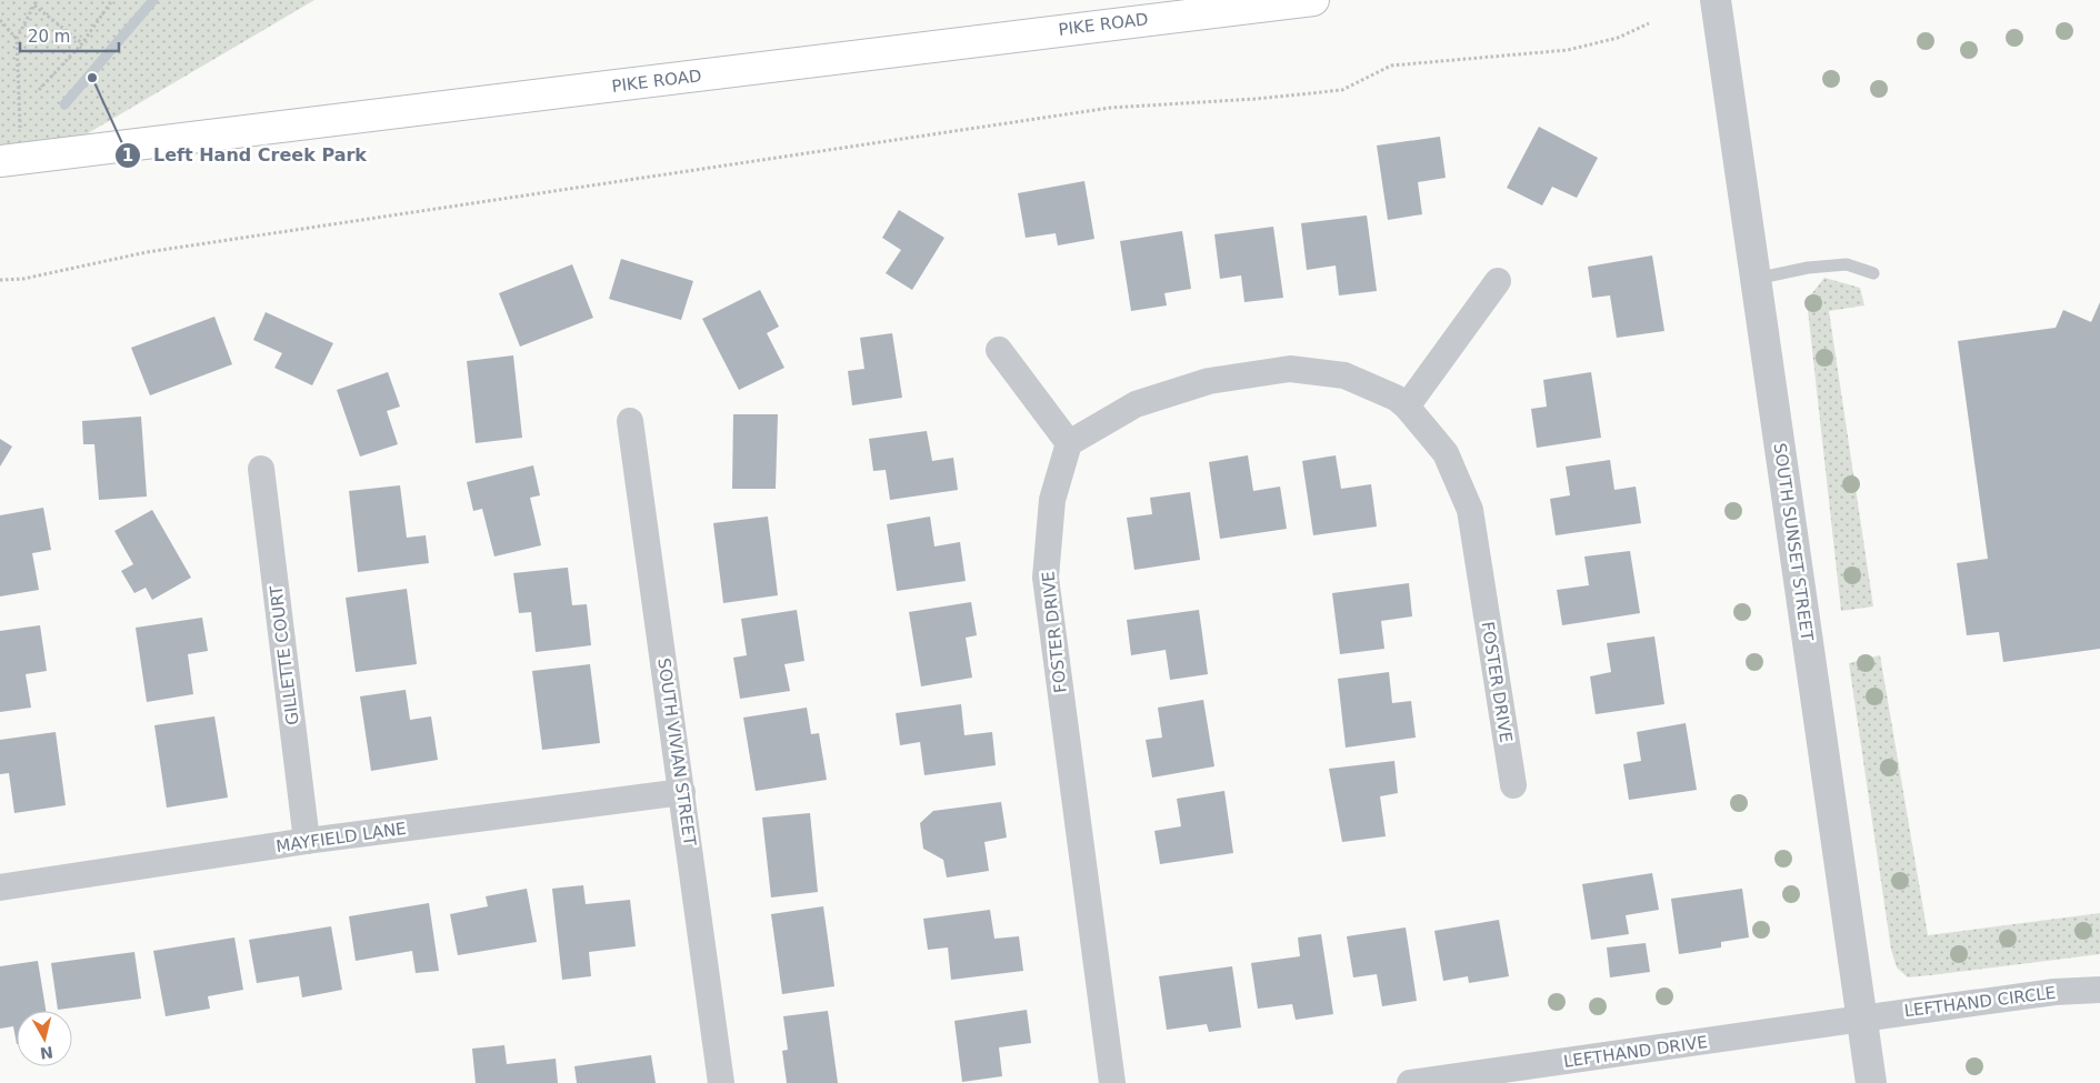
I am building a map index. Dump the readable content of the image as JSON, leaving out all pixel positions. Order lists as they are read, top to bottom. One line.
{"streets":{"main road":["PIKE ROAD"],"street":["SOUTH SUNSET STREET","FOSTER DRIVE","GILLETTE COURT","SOUTH VIVIAN STREET","MAYFIELD LANE","LEFTHAND CIRCLE","LEFTHAND DRIVE"]},"crossings":[["SOUTH SUNSET STREET","LEFTHAND CIRCLE"],["SOUTH SUNSET STREET","LEFTHAND DRIVE"],["GILLETTE COURT","MAYFIELD LANE"],["SOUTH VIVIAN STREET","MAYFIELD LANE"],["LEFTHAND CIRCLE","LEFTHAND DRIVE"]],"places":["Left Hand Creek Park"],"scale_bar":"20 m","north":"bottom"}
